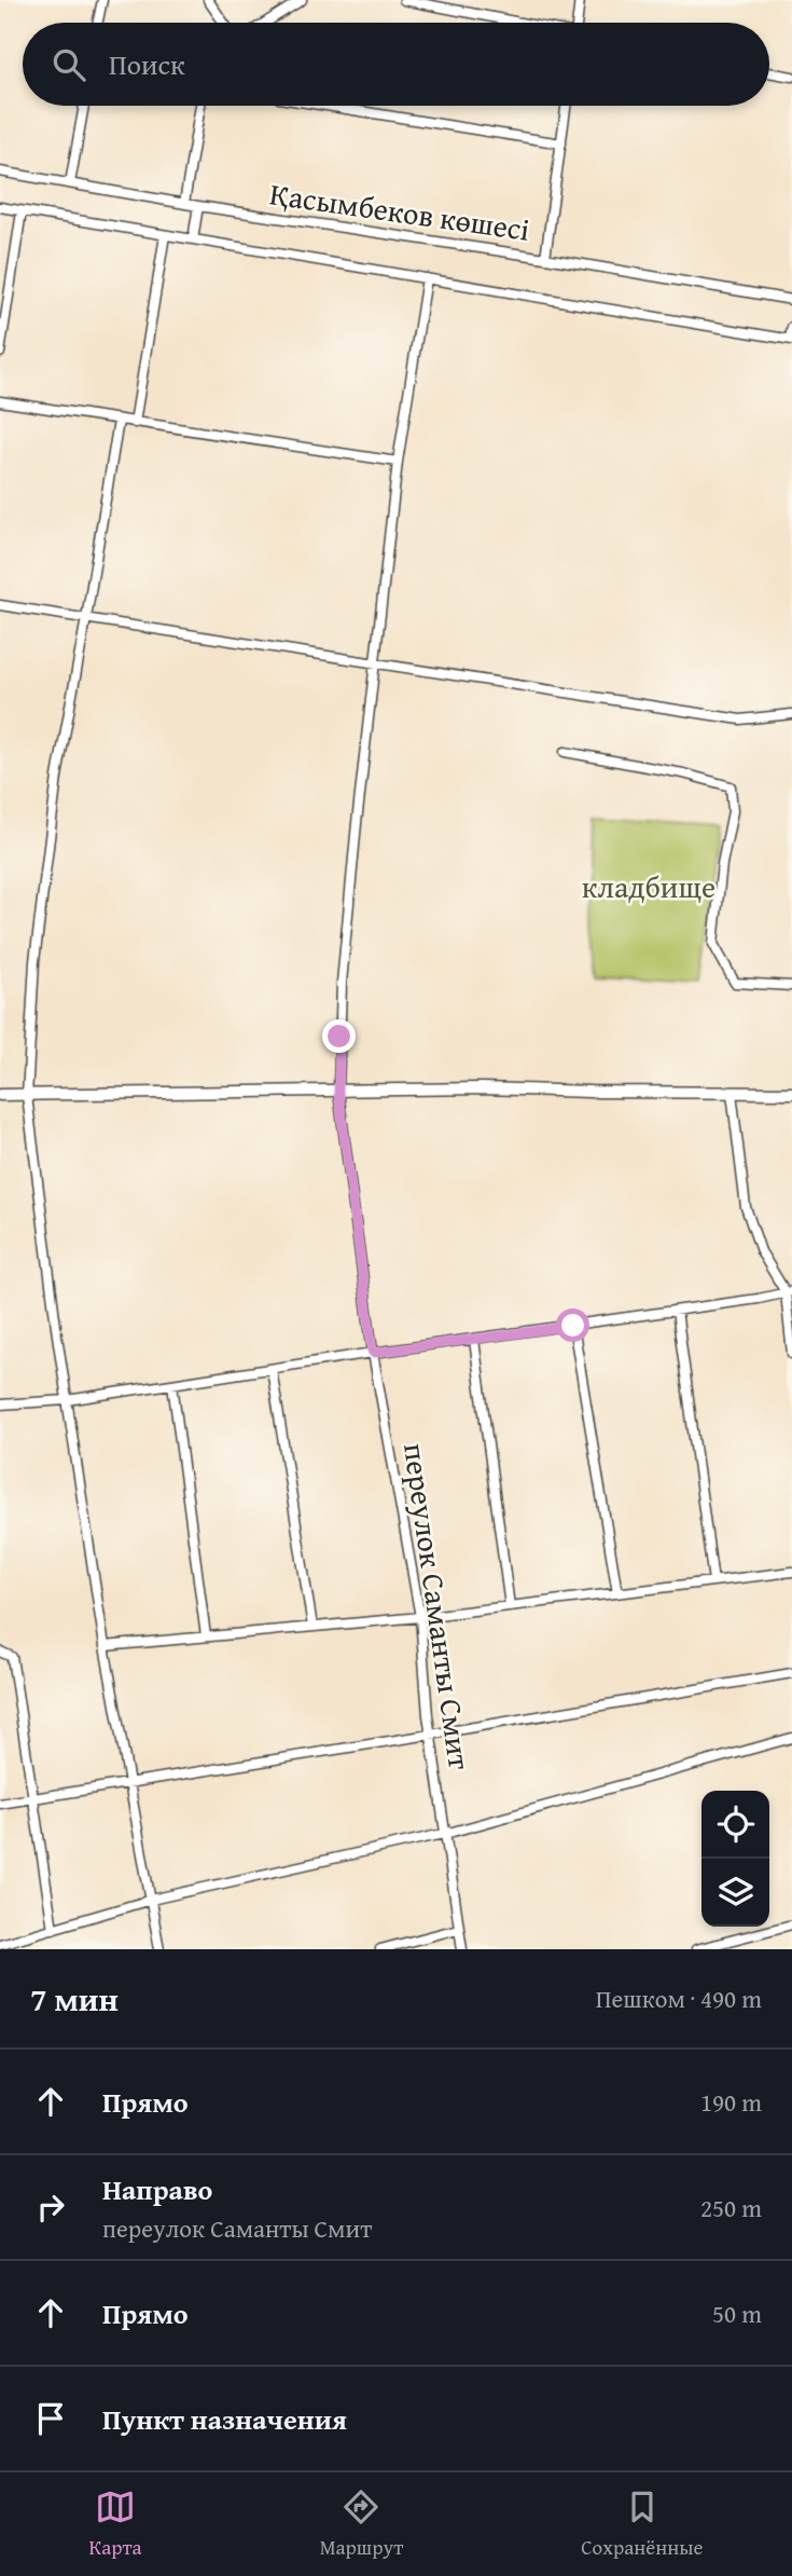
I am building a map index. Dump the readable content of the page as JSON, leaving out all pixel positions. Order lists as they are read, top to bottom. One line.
{"streets":{"street":["Қасымбеков көшесі","переулок Саманты Смит"]},"parks":["кладбище"],"page":{"search":"Поиск","heading":["7 мин","Пешком · 490 m"],"list":[["Прямо","190 m"],["Направо","переулок Саманты Смит","250 m"],["Прямо","50 m"],"Пункт назначения"],"nav":["Карта","Маршрут","Сохранённые"]}}
